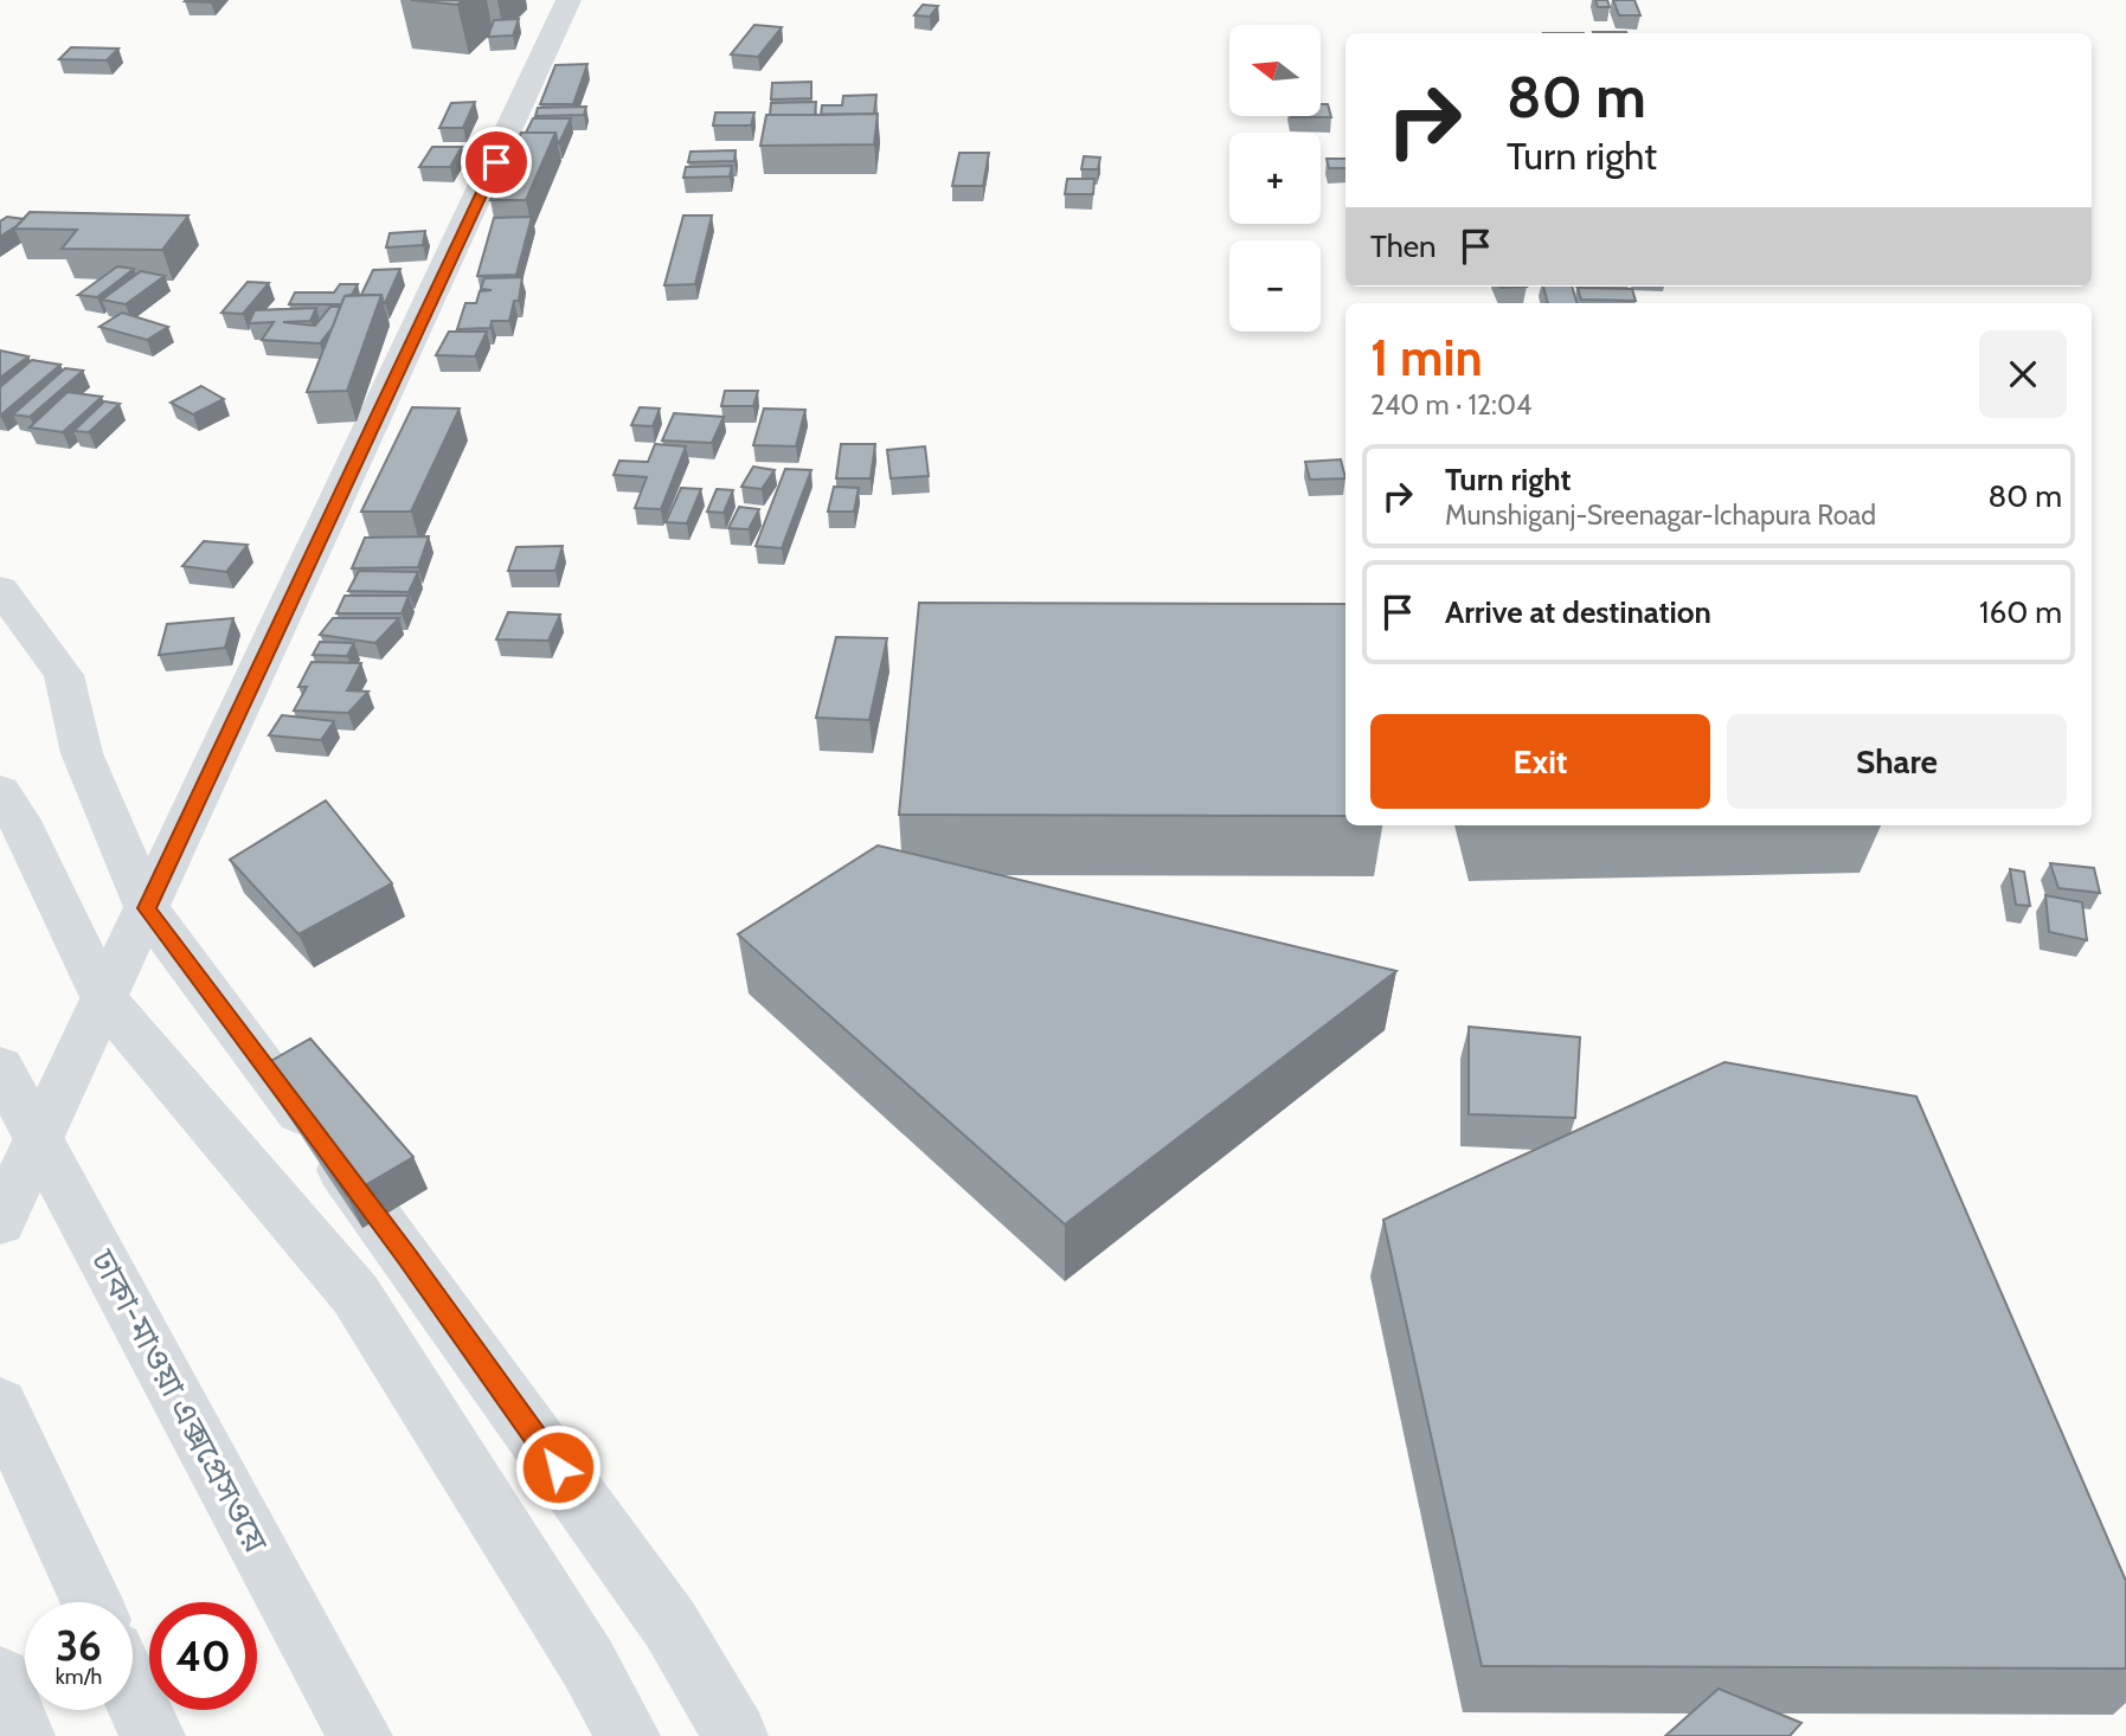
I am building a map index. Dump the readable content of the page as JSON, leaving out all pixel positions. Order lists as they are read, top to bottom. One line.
{"streets":{"main road":["ঢাকা-মাওয়া এক্সপ্রেসওয়ে"]},"north":"left","page":{"map_buttons":["+","−"],"turn":["80 m","Turn right"],"then":"Then","heading":["1 min","240 m · 12:04"],"list":[{"name":"Turn right","note":"Munshiganj-Sreenagar-Ichapura Road","value":"80 m"},{"name":"Arrive at destination","value":"160 m"}],"buttons":["Exit","Share"],"speed":"36 km/h","limit":"40"}}
